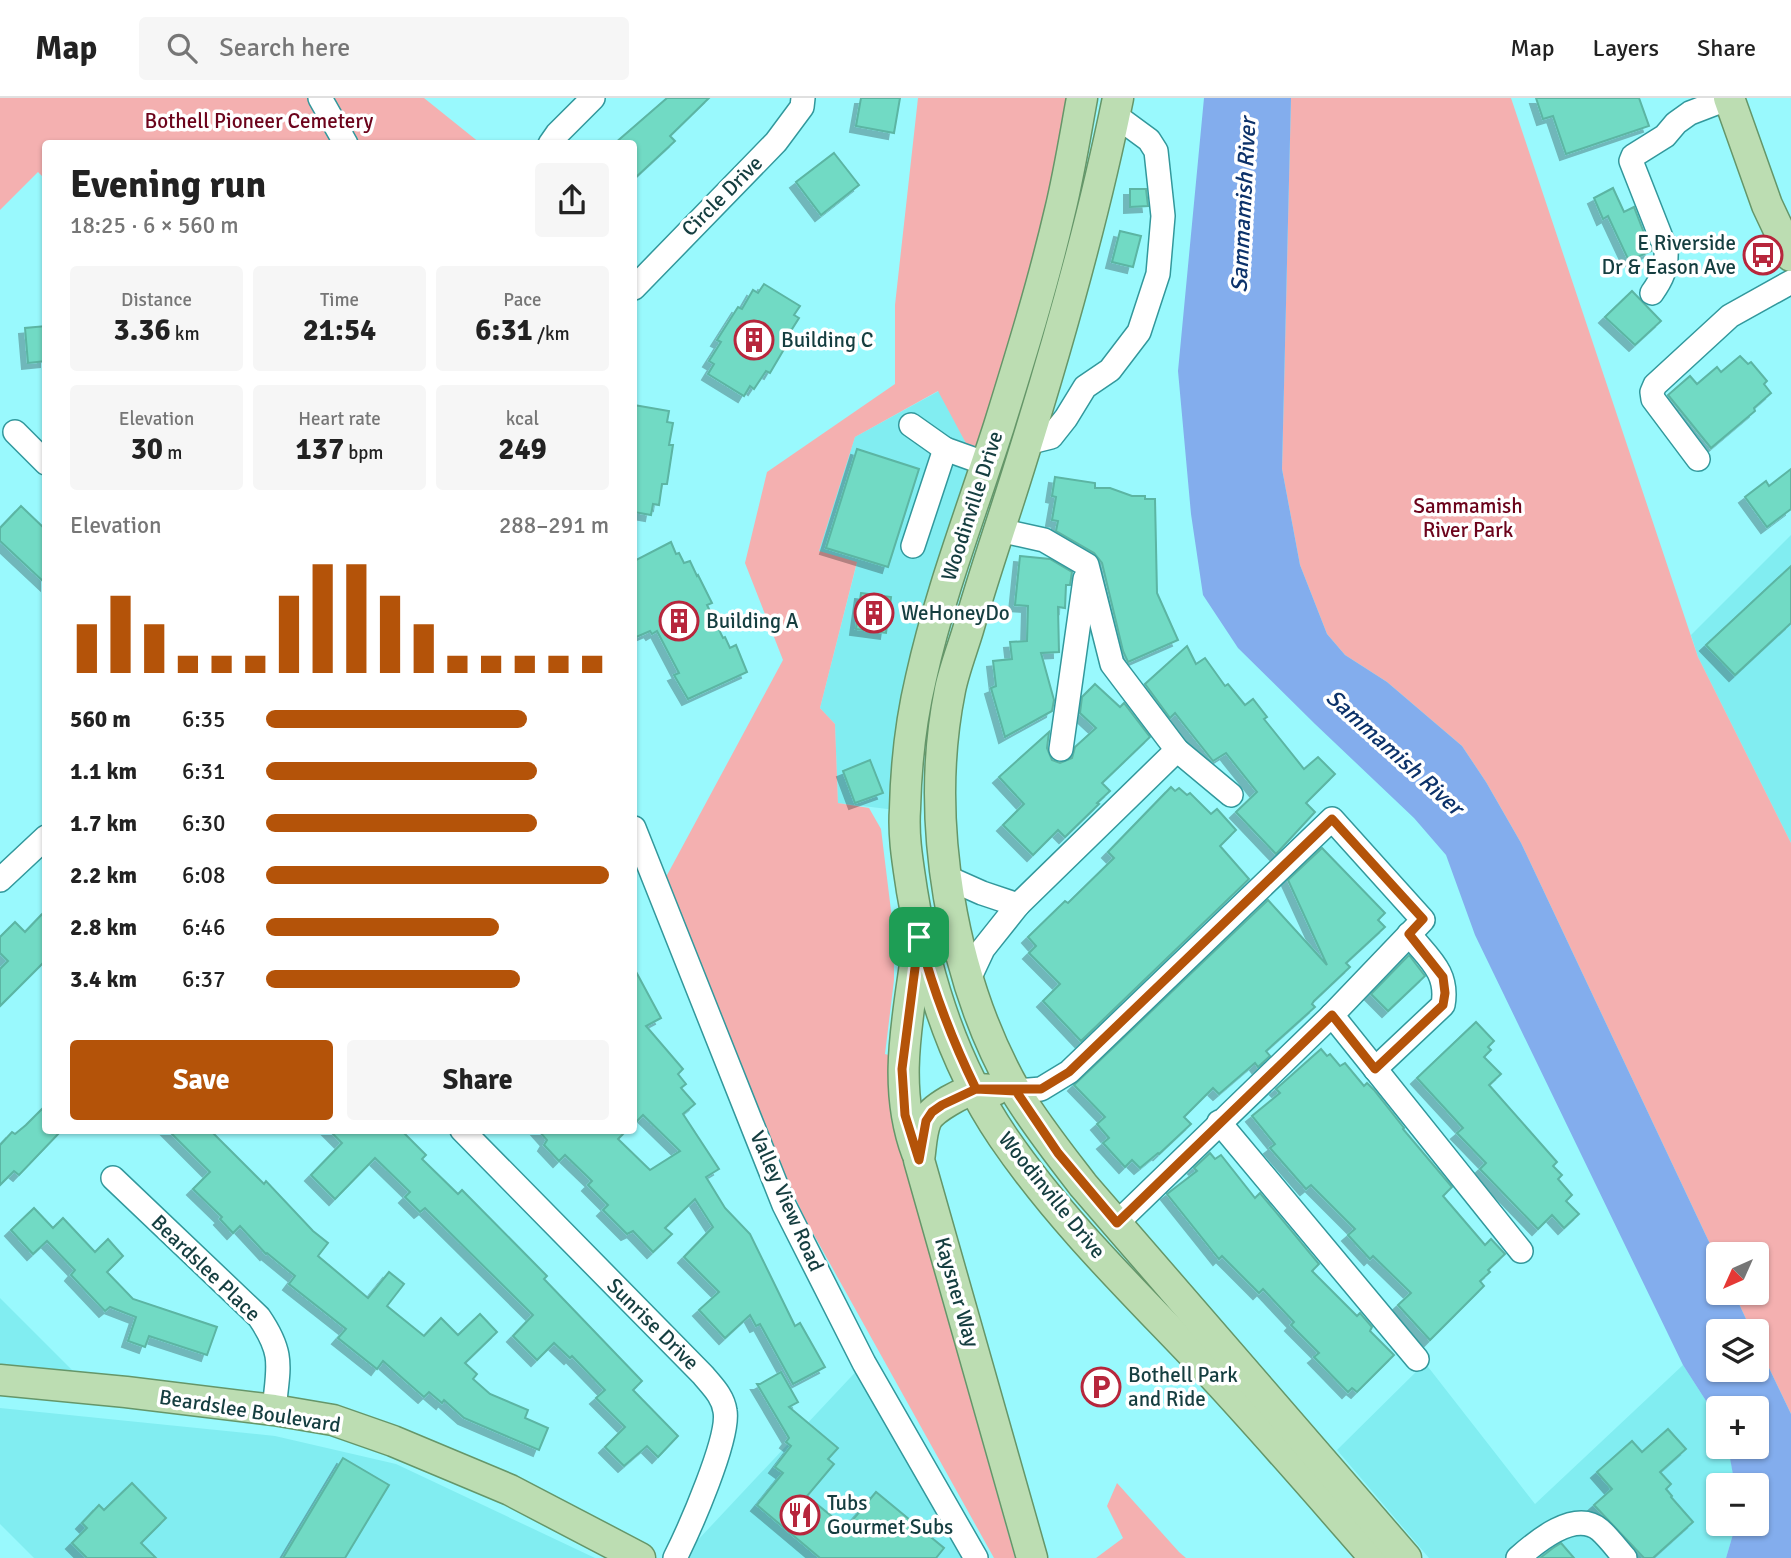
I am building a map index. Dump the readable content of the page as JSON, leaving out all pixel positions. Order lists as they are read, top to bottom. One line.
{"streets":{"main road":["Woodinville Drive","Kaysner Way","Beardslee Boulevard"],"street":["Circle Drive","Valley View Road","Beardslee Place","Sunrise Drive"]},"crossings":[["Woodinville Drive","Kaysner Way"],["Beardslee Place","Beardslee Boulevard"]],"water":["Sammamish River"],"parks":["Bothell Pioneer Cemetery","Sammamish River Park"],"places":{"bus stop":["E Riverside Dr & Eason Ave"],"building":["Building C","WeHoneyDo","Building A"],"parking":["Bothell Park and Ride"],"restaurant":["Tubs Gourmet Subs"]},"north":"bottom left","page":{"header":"Map","search":"Search here","nav":["Map","Layers","Share"],"heading":["Evening run","18:25 · 6 × 560 m"],"stats":[["Distance","3.36 km"],["Time","21:54"],["Pace","6:31 /km"],["Elevation","30 m"],["Heart rate","137 bpm"],["kcal","249"]],"chart":["Elevation","288–291 m"],"list":[{"name":"560 m","note":"6:35"},{"name":"1.1 km","note":"6:31"},{"name":"1.7 km","note":"6:30"},{"name":"2.2 km","note":"6:08"},{"name":"2.8 km","note":"6:46"},{"name":"3.4 km","note":"6:37"}],"buttons":["Save","Share"],"map_buttons":["+","−"]}}
